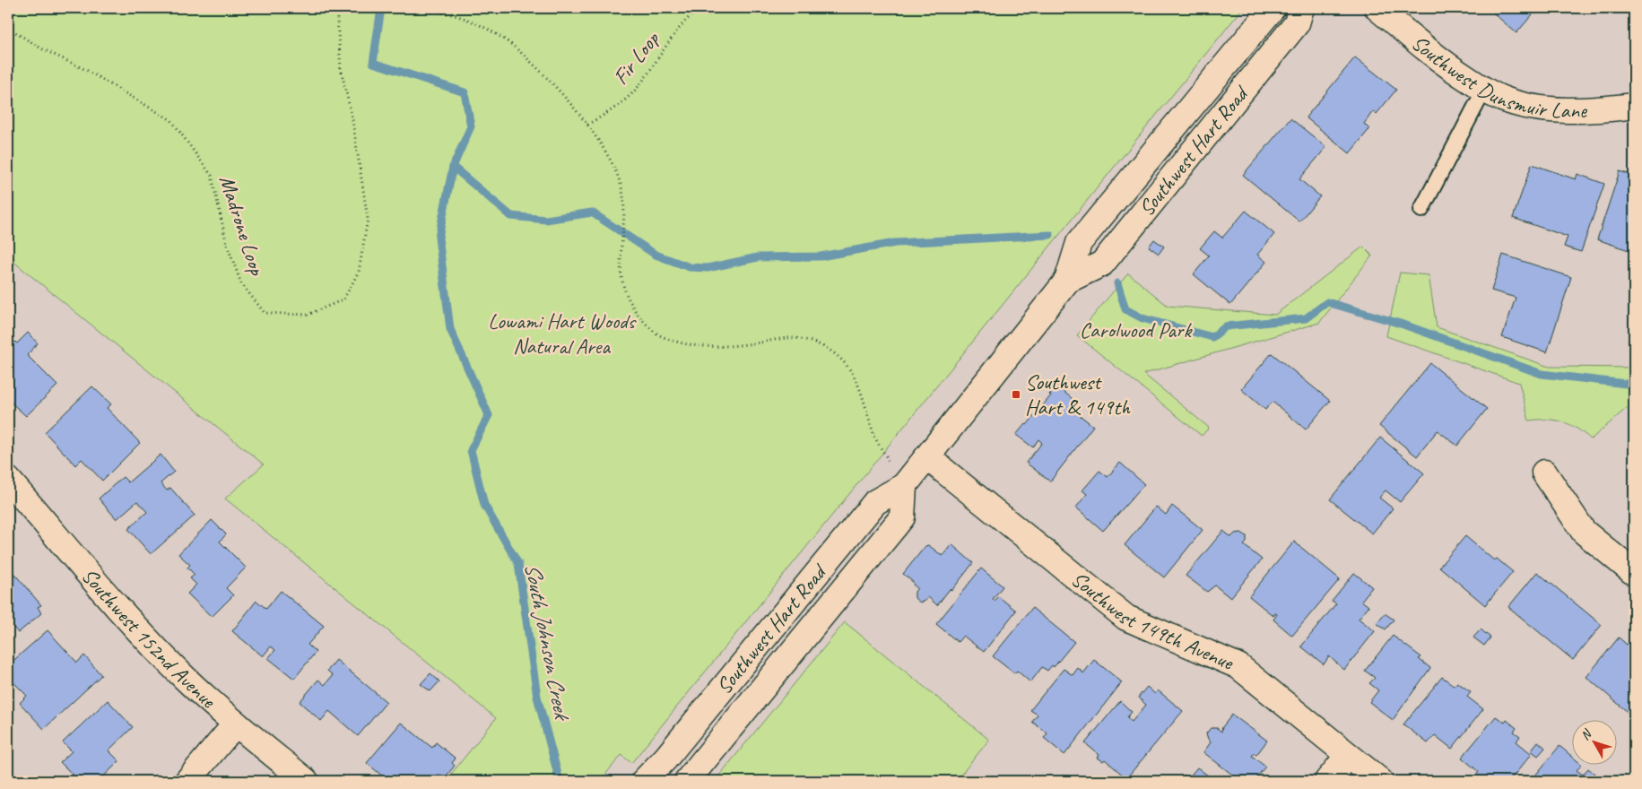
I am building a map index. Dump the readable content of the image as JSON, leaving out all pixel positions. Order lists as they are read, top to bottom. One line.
{"streets":{"main road":["Southwest Dunsmuir Lane","Southwest Hart Road","Southwest 149th Avenue","Southwest 152nd Avenue"],"path":["Fir Loop","Madrone Loop"]},"crossings":[["Southwest Hart Road","Southwest 149th Avenue"]],"water":["South Johnson Creek"],"parks":["Lowami Hart Woods Natural Area","Carolwood Park"],"places":{"transit":["Southwest Hart & 149th"]},"north":"top left"}
